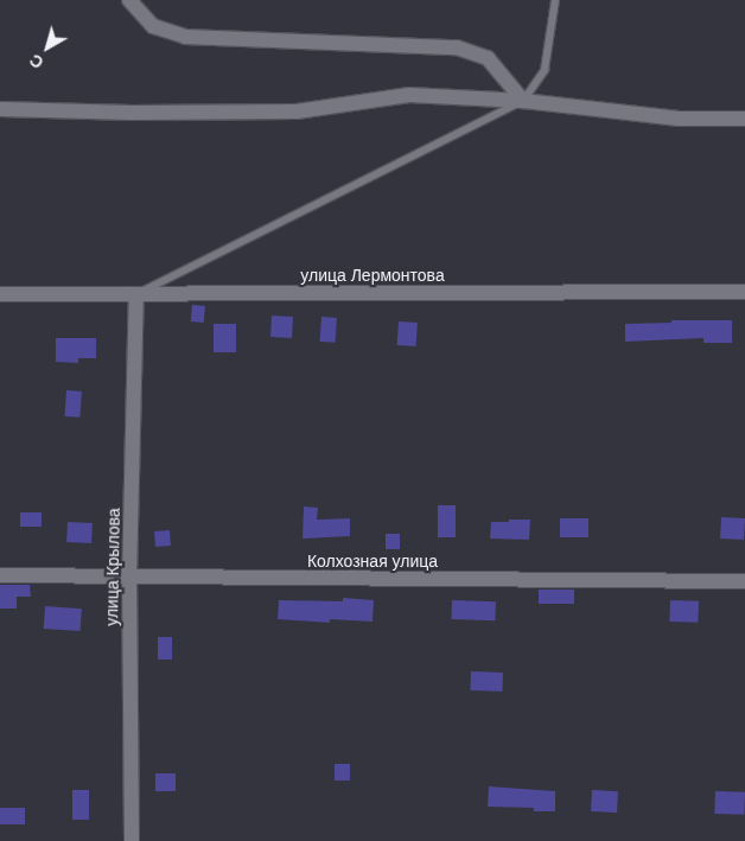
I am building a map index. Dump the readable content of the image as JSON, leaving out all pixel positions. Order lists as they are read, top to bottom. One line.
{"streets":{"street":["улица Лермонтова","Колхозная улица","улица Крылова"]},"crossings":[["улица Лермонтова","улица Крылова"],["Колхозная улица","улица Крылова"]],"north":"bottom left"}
